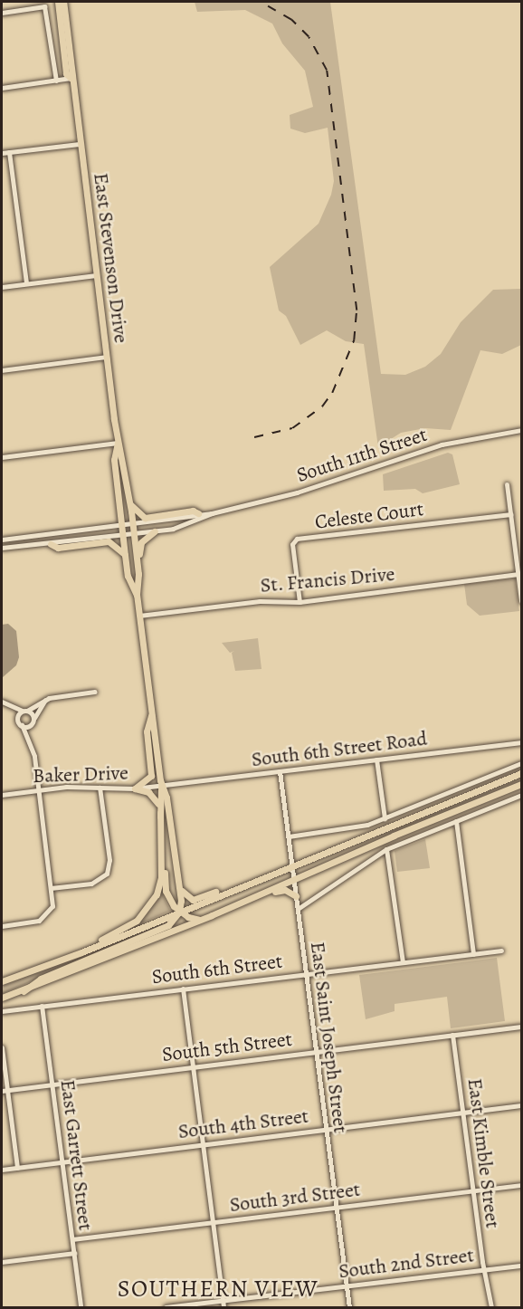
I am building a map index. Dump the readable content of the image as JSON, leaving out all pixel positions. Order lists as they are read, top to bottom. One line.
{"streets":{"main road":["East Stevenson Drive"],"street":["South 11th Street","Celeste Court","St. Francis Drive","South 6th Street Road","Baker Drive","South 6th Street","East Saint Joseph Street","South 5th Street","South 4th Street","East Kimble Street","East Garrett Street","South 3rd Street","South 2nd Street"]},"crossings":[["East Stevenson Drive","South 11th Street"],["East Stevenson Drive","St. Francis Drive"],["East Stevenson Drive","South 6th Street Road"],["East Stevenson Drive","Baker Drive"],["Celeste Court","St. Francis Drive"],["South 6th Street Road","Baker Drive"],["South 6th Street Road","East Saint Joseph Street"],["South 6th Street","East Saint Joseph Street"],["South 6th Street","East Garrett Street"],["East Saint Joseph Street","South 5th Street"],["East Saint Joseph Street","South 4th Street"],["East Saint Joseph Street","South 3rd Street"],["East Saint Joseph Street","South 2nd Street"],["South 5th Street","East Kimble Street"],["South 5th Street","East Garrett Street"],["South 4th Street","East Kimble Street"],["South 4th Street","East Garrett Street"],["East Kimble Street","South 3rd Street"],["East Kimble Street","South 2nd Street"],["East Garrett Street","South 3rd Street"]],"districts":["SOUTHERN VIEW"]}
